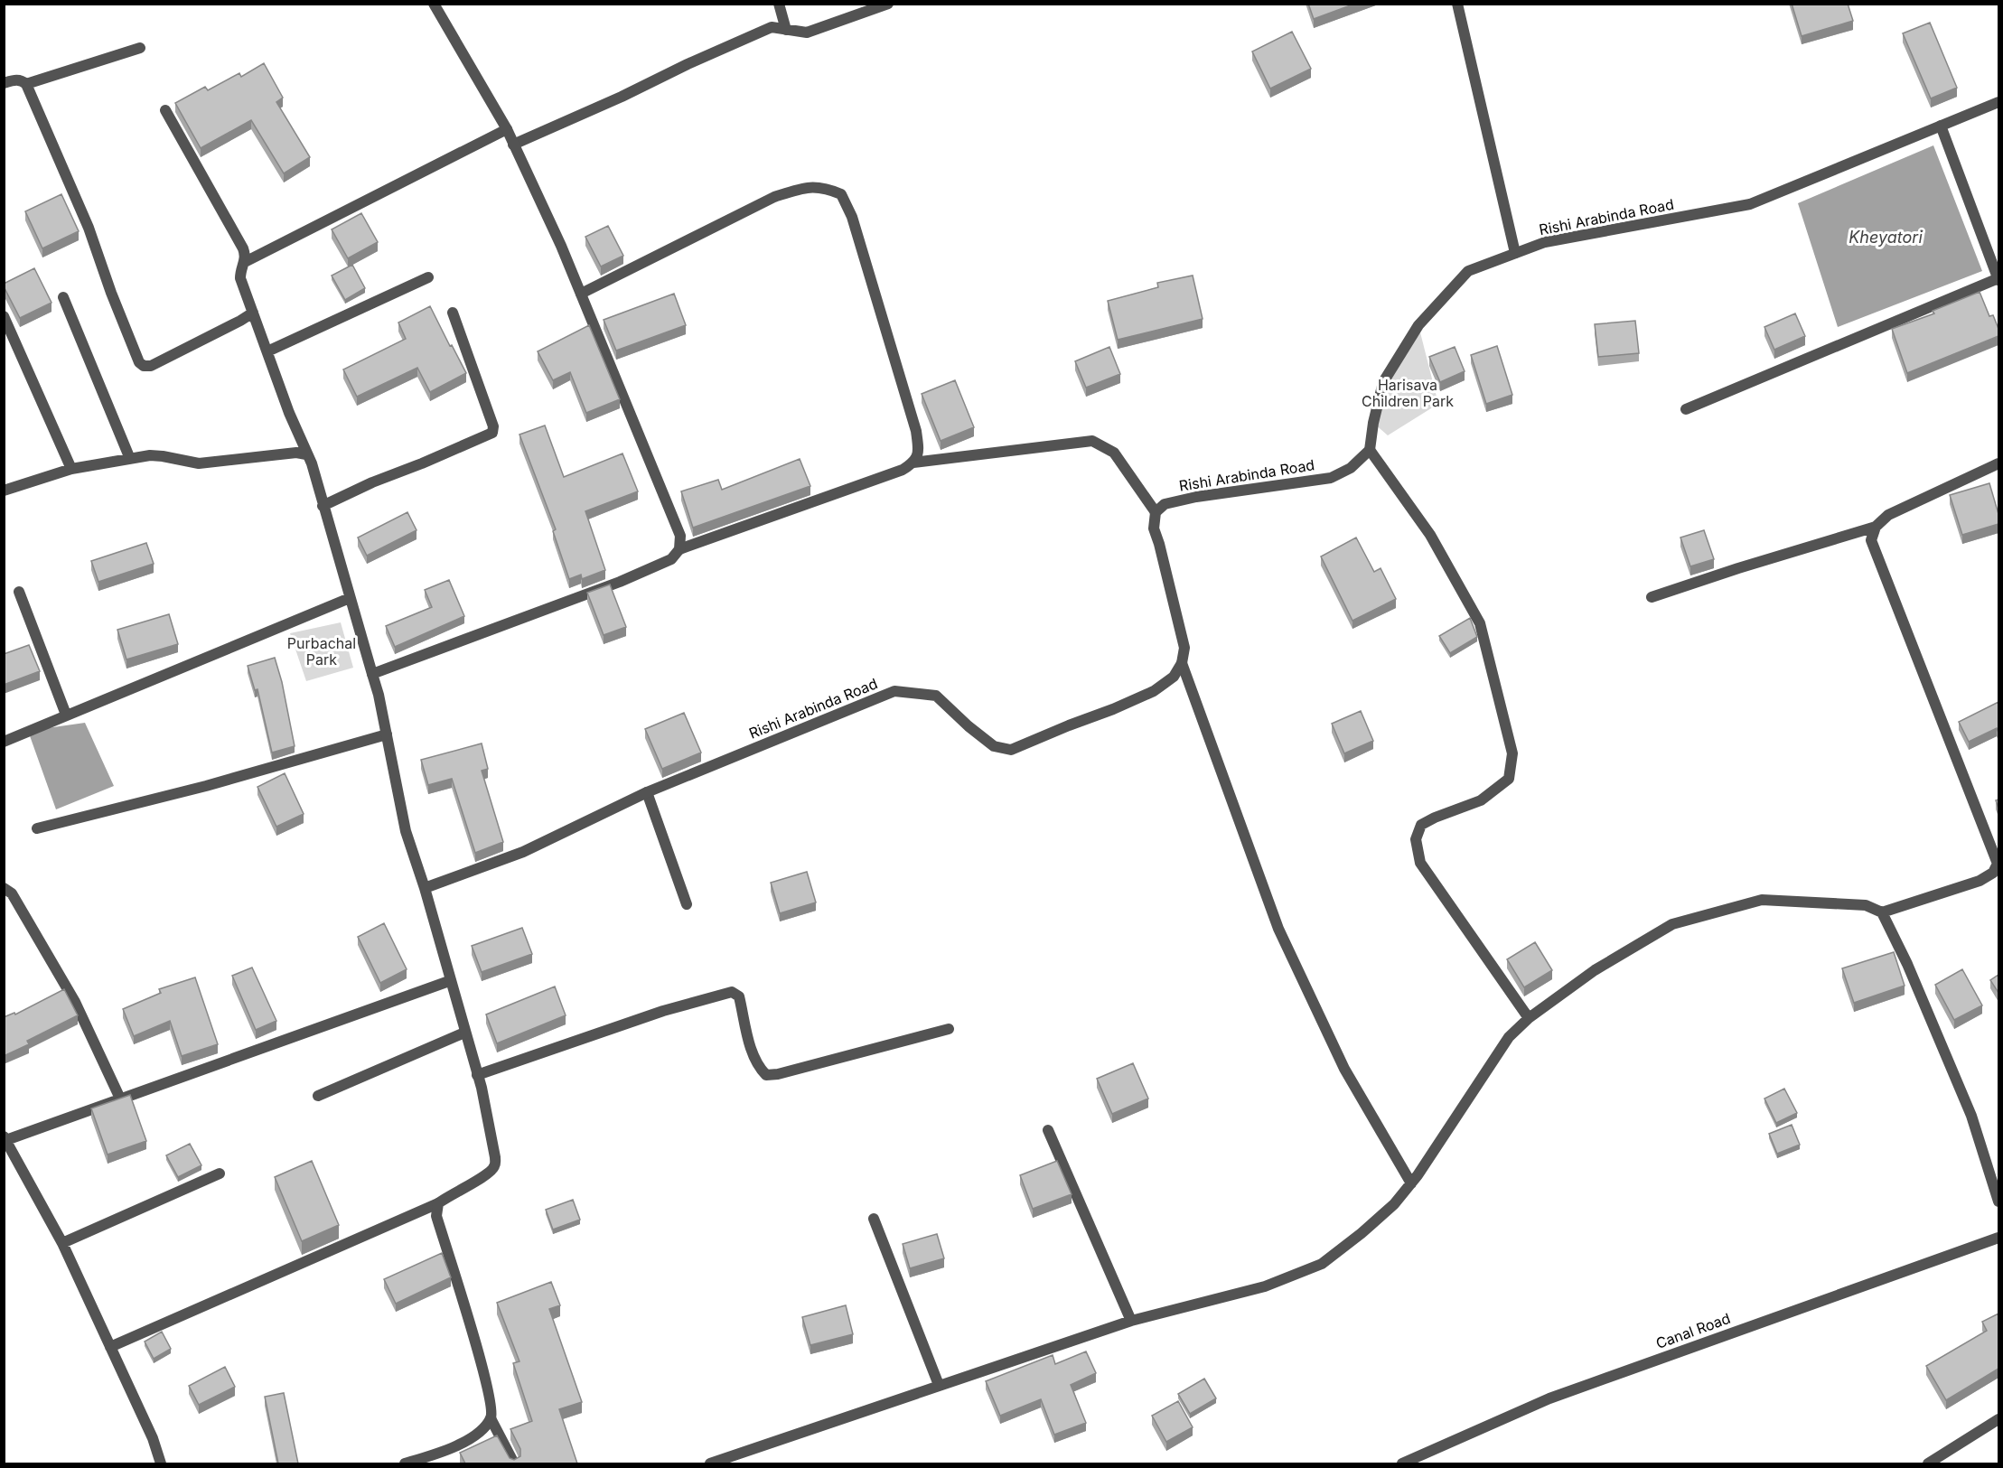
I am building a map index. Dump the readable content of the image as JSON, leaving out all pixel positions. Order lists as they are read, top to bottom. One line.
{"streets":{"street":["Rishi Arabinda Road","Canal Road"]},"water":["Kheyatori"],"parks":["Harisava Children Park","Purbachal Park"]}
